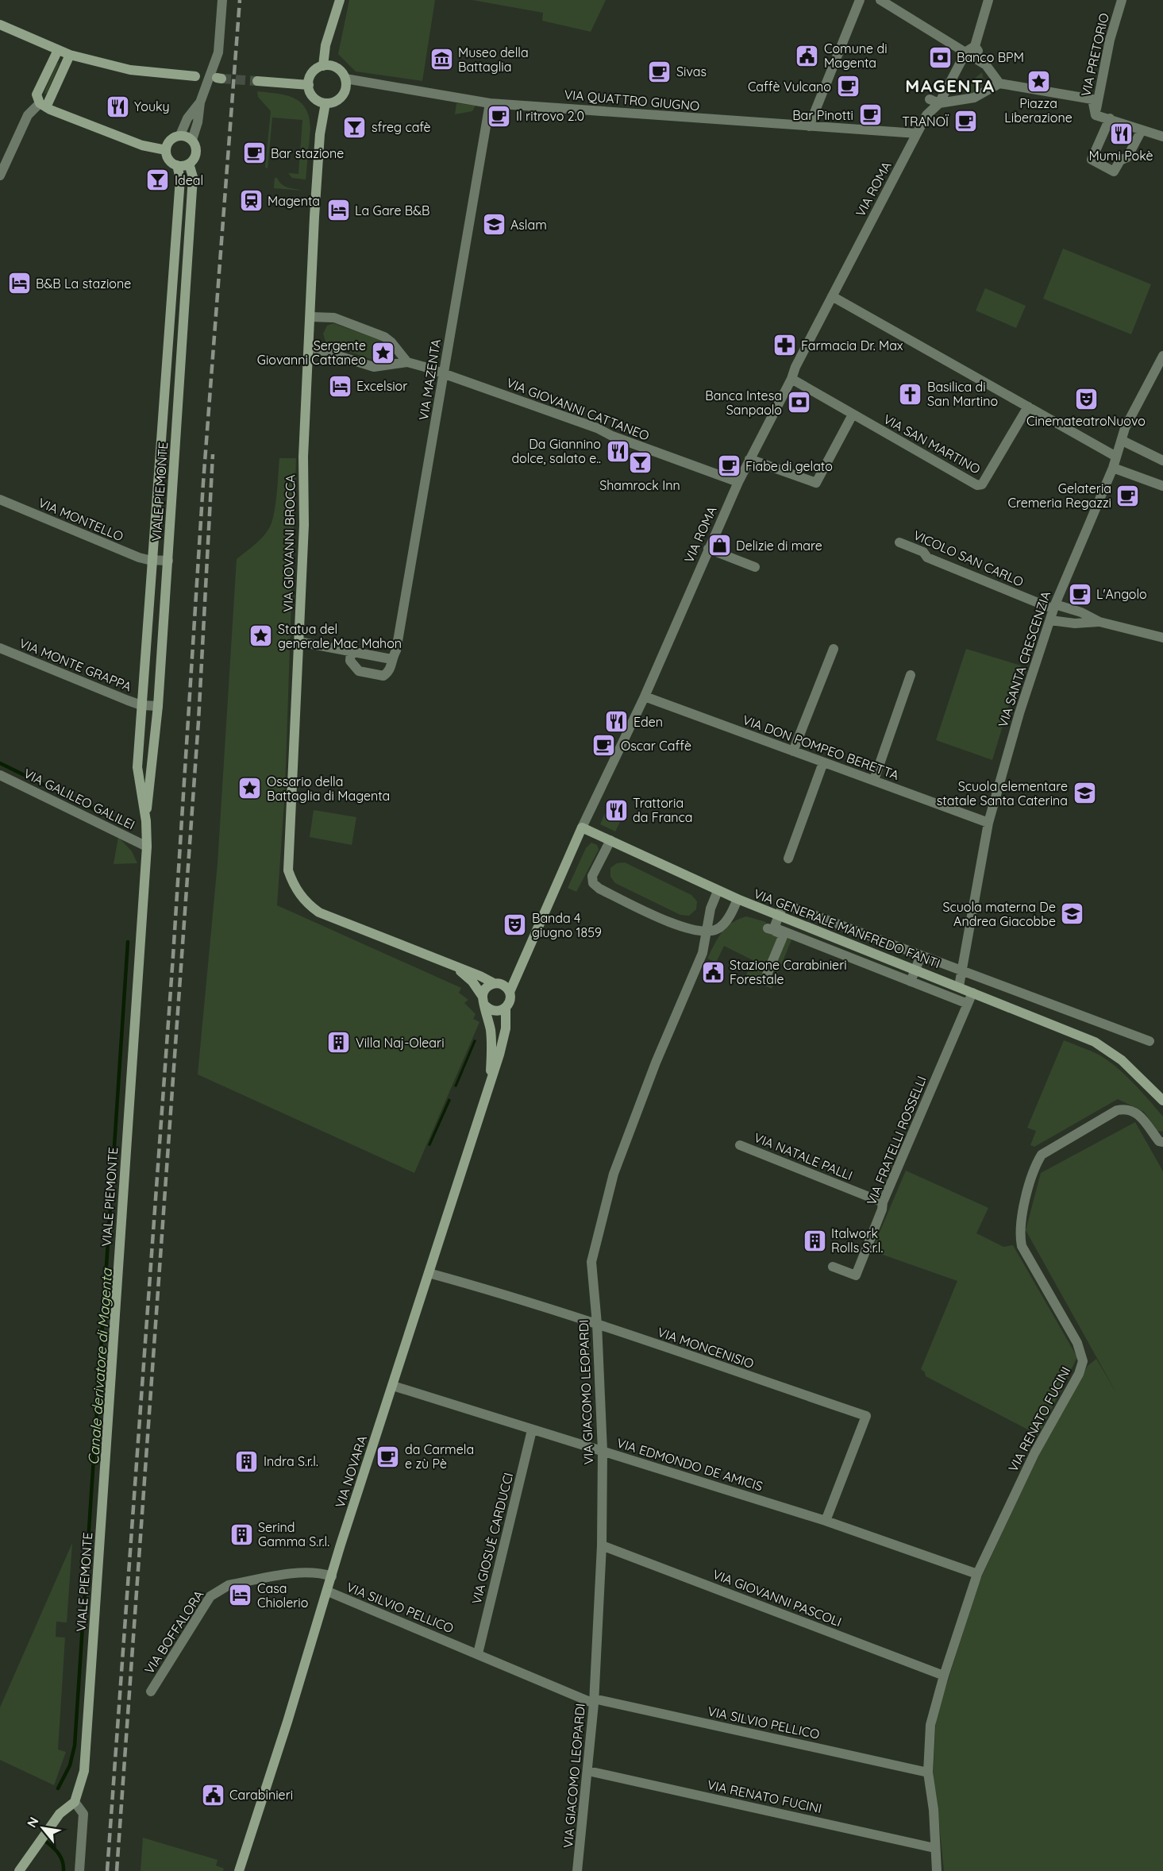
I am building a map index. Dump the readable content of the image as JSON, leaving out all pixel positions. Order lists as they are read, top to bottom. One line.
{"streets":{"street":["VIA PRETORIO","VIA QUATTRO GIUGNO","VIA ROMA","VIA MAZENTA","VIA GIOVANNI CATTANEO","VIA SAN MARTINO","VIALE PIEMONTE","VIA MONTELLO","VIA GIOVANNI BROCCA","VICOLO SAN CARLO","VIA SANTA CRESCENZIA","VIA MONTE GRAPPA","VIA DON POMPEO BERETTA","VIA GALILEO GALILEI","VIA GENERALE MANFREDO FANTI","VIA FRATELLI ROSSELLI","VIA NATALE PALLI","VIA MONCENISIO","VIA GIACOMO LEOPARDI","VIA RENATO FUCINI","VIA EDMONDO DE AMICIS","VIA NOVARA","VIA GIOSUÈ CARDUCCI","VIA GIOVANNI PASCOLI","VIA SILVIO PELLICO","VIA BOFFALORA"]},"crossings":[["VIA QUATTRO GIUGNO","VIA ROMA"],["VIA QUATTRO GIUGNO","VIA MAZENTA"],["VIA QUATTRO GIUGNO","VIA GIOVANNI BROCCA"],["VIA ROMA","VIA GIOVANNI CATTANEO"],["VIA ROMA","VIA SAN MARTINO"],["VIA ROMA","VIA GIOVANNI BROCCA"],["VIA ROMA","VIA DON POMPEO BERETTA"],["VIA ROMA","VIA GENERALE MANFREDO FANTI"],["VIA ROMA","VIA NOVARA"],["VIA MAZENTA","VIA GIOVANNI CATTANEO"],["VIA GIOVANNI CATTANEO","VIA GIOVANNI BROCCA"],["VIALE PIEMONTE","VIA MONTELLO"],["VIALE PIEMONTE","VIA MONTE GRAPPA"],["VIALE PIEMONTE","VIA GALILEO GALILEI"],["VIA GIOVANNI BROCCA","VIA NOVARA"],["VICOLO SAN CARLO","VIA SANTA CRESCENZIA"],["VIA SANTA CRESCENZIA","VIA DON POMPEO BERETTA"],["VIA SANTA CRESCENZIA","VIA GENERALE MANFREDO FANTI"],["VIA GENERALE MANFREDO FANTI","VIA FRATELLI ROSSELLI"],["VIA GENERALE MANFREDO FANTI","VIA GIACOMO LEOPARDI"],["VIA FRATELLI ROSSELLI","VIA NATALE PALLI"],["VIA MONCENISIO","VIA GIACOMO LEOPARDI"],["VIA MONCENISIO","VIA EDMONDO DE AMICIS"],["VIA MONCENISIO","VIA NOVARA"],["VIA GIACOMO LEOPARDI","VIA RENATO FUCINI"],["VIA GIACOMO LEOPARDI","VIA EDMONDO DE AMICIS"],["VIA GIACOMO LEOPARDI","VIA GIOVANNI PASCOLI"],["VIA GIACOMO LEOPARDI","VIA SILVIO PELLICO"],["VIA RENATO FUCINI","VIA EDMONDO DE AMICIS"],["VIA RENATO FUCINI","VIA GIOVANNI PASCOLI"],["VIA RENATO FUCINI","VIA SILVIO PELLICO"],["VIA EDMONDO DE AMICIS","VIA NOVARA"],["VIA EDMONDO DE AMICIS","VIA GIOSUÈ CARDUCCI"],["VIA NOVARA","VIA SILVIO PELLICO"],["VIA NOVARA","VIA BOFFALORA"],["VIA GIOSUÈ CARDUCCI","VIA SILVIO PELLICO"]],"districts":["MAGENTA"],"water":["Canale derivatore di Magenta"],"places":{"public building":["Comune di Magenta","Stazione Carabinieri Forestale","Carabinieri"],"bank":["Banco BPM","Banca Intesa Sanpaolo"],"museum":["Museo della Battaglia"],"cafe":["Sivas","Caffè Vulcano","Bar Pinotti","Il ritrovo 2.0","TRANOÏ","Bar stazione","Fiabe di gelato","Gelateria Cremeria Regazzi","L'Angolo","Oscar Caffè","da Carmela e zù Pè"],"place":["Piazza Liberazione","Sergente Giovanni Cattaneo","Statua del generale Mac Mahon","Ossario della Battaglia di Magenta"],"restaurant":["Youky","Mumi Pokè","Da Giannino dolce, salato e..","Eden","Trattoria da Franca"],"bar":["sfreg cafè","Ideal","Shamrock Inn"],"station":["Magenta"],"hotel":["La Gare B&B","B&B La stazione","Excelsior","Casa Chiolerio"],"school or university":["Aslam","Scuola elementare statale Santa Caterina","Scuola materna De Andrea Giacobbe"],"pharmacy":["Farmacia Dr. Max"],"church":["Basilica di San Martino"],"theatre":["CinemateatroNuovo","Banda 4 giugno 1859"],"shop":["Delizie di mare"],"building":["Villa Naj-Oleari","Italwork Rolls S.r.l.","Indra S.r.l.","Serind Gamma S.r.l."]},"north":"top left"}
